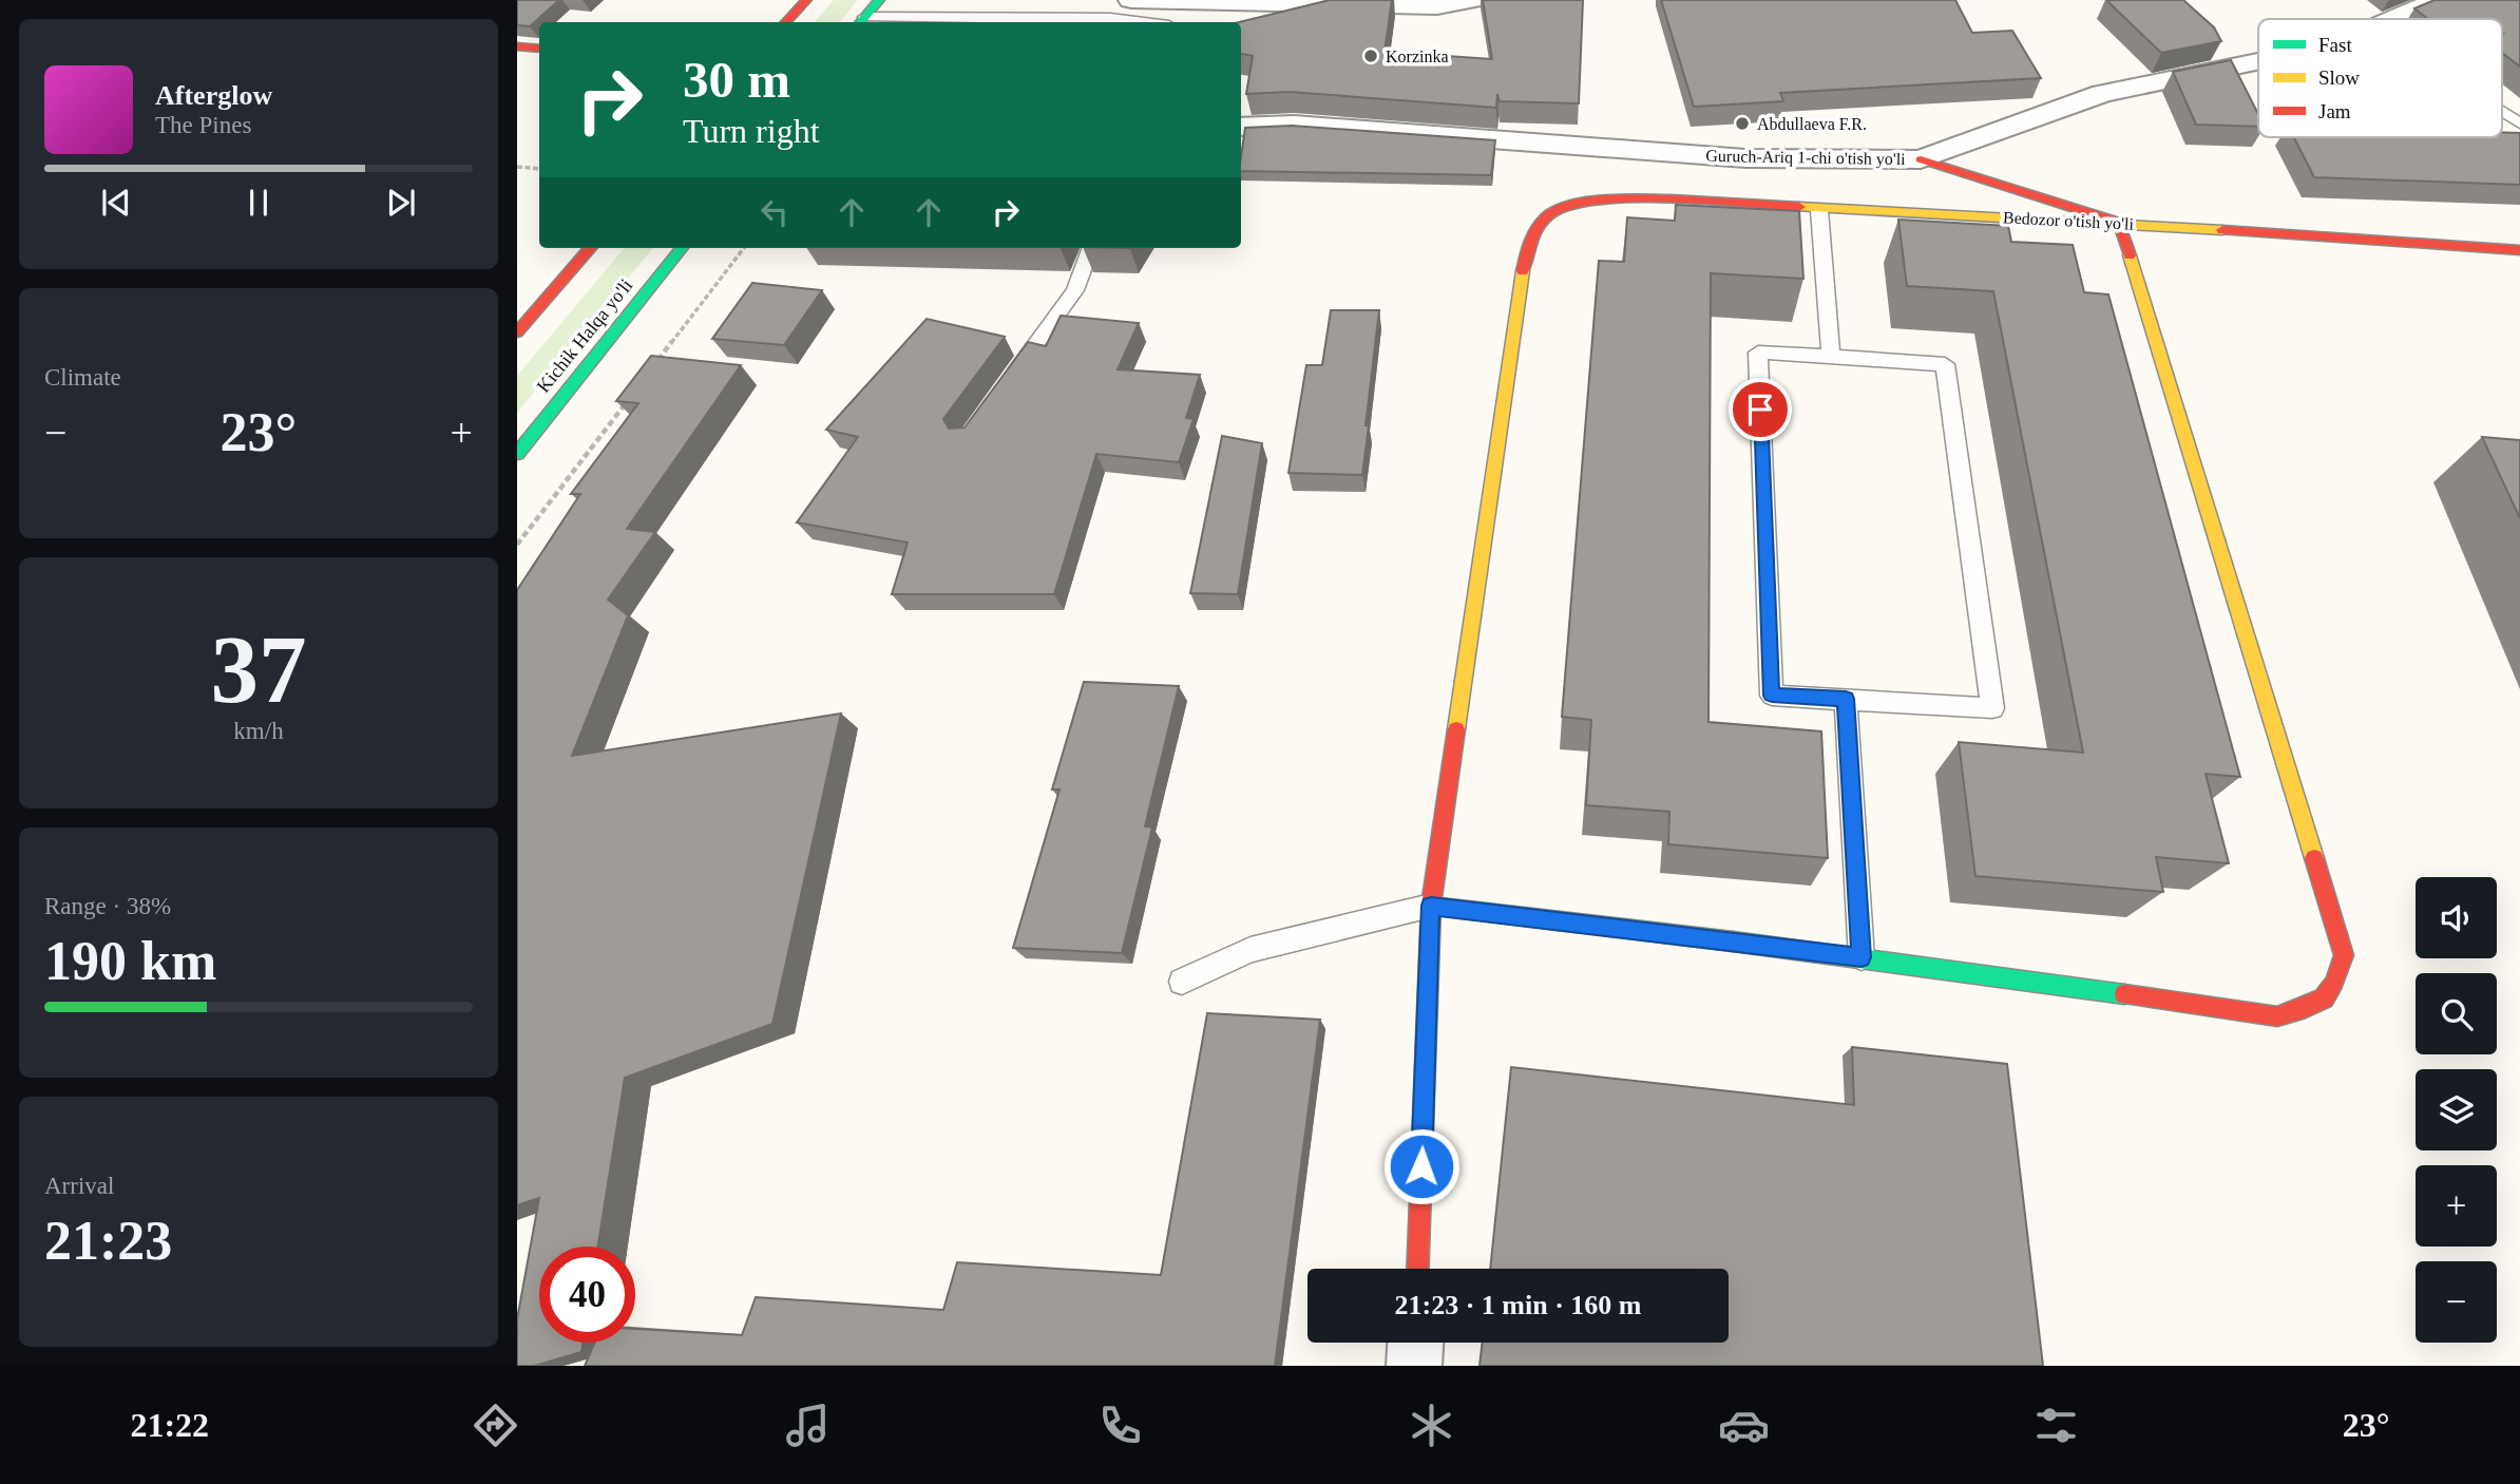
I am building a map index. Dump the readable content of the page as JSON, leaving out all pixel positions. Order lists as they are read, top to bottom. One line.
{"streets":{"main road":["Bedozor o'tish yo'li","Kichik Halqa yo'li"],"street":["Guruch-Ariq 1-chi o'tish yo'li"]},"places":["Korzinka","Abdullaeva F.R."],"legend":["Fast","Slow","Jam"],"page":{"turn":["30 m","Turn right"],"song":["Afterglow","The Pines"],"tile":["Climate",["37","km/h"],["Range · 38%","190 km"],["Arrival","21:23"]],"heat":["−","23°","+"],"map_buttons":["+","−"],"limit":"40","trip":"21:23 · 1 min · 160 m","tabs":["21:22","23°"]}}
